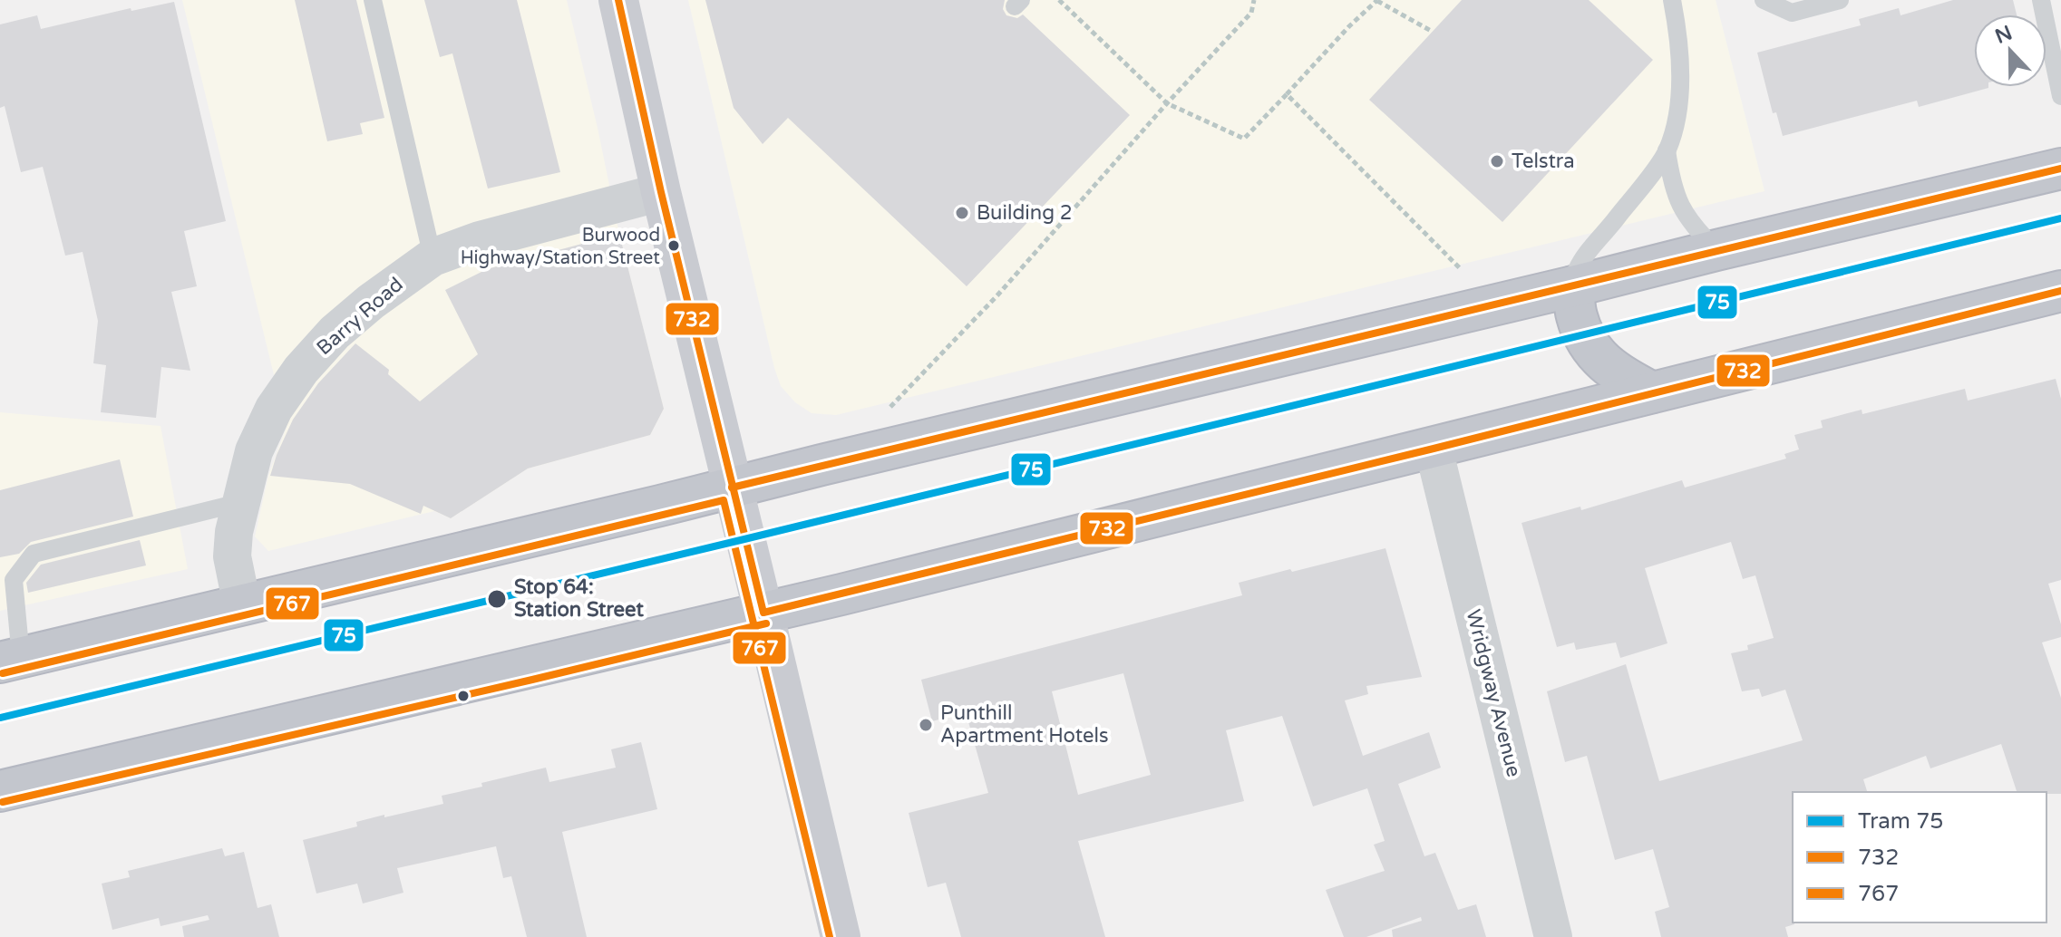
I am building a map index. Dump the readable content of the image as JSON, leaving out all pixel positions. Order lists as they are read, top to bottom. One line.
{"streets":{"street":["Barry Road","Wridgway Avenue"]},"places":["Telstra","Building 2","Burwood Highway/Station Street","Stop 64: Station Street","Punthill Apartment Hotels"],"lines":["transit line 732","tram line 75","transit line 767"],"legend":["Tram 75","732","767"],"north":"top"}
